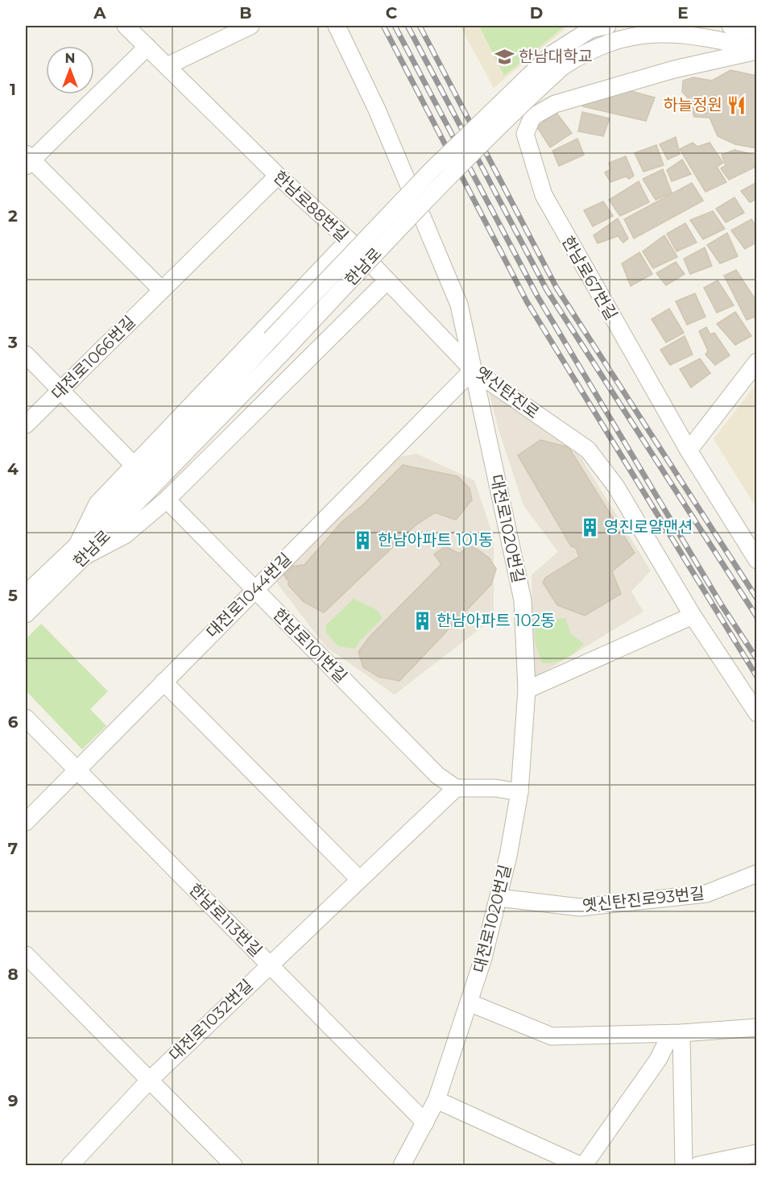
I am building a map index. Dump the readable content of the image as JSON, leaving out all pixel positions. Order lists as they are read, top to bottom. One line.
{"streets":{"street":["한남로88번길","한남로","한남로67번길","대전로1066번길","옛신탄진로","대전로1020번길","대전로1044번길","한남로101번길","옛신탄진로93번길","한남로113번길","대전로1032번길"]},"crossings":[["한남로88번길","대전로1066번길"],["한남로88번길","옛신탄진로"],["한남로88번길","대전로1020번길"],["한남로88번길","대전로1044번길"],["한남로","한남로67번길"],["옛신탄진로","대전로1020번길"],["옛신탄진로","대전로1044번길"],["대전로1020번길","대전로1044번길"],["대전로1020번길","옛신탄진로93번길"],["대전로1020번길","한남로113번길"],["대전로1044번길","한남로101번길"],["대전로1044번길","한남로113번길"],["한남로101번길","대전로1032번길"],["한남로113번길","대전로1032번길"]],"places":{"school or university":["한남대학교"],"restaurant":["하늘정원"],"building":["영진로얄맨션","한남아파트 101동","한남아파트 102동"]},"north":"top","grid":{"columns":["A","B","C","D","E"],"rows":["1","2","3","4","5","6","7","8","9"]}}
